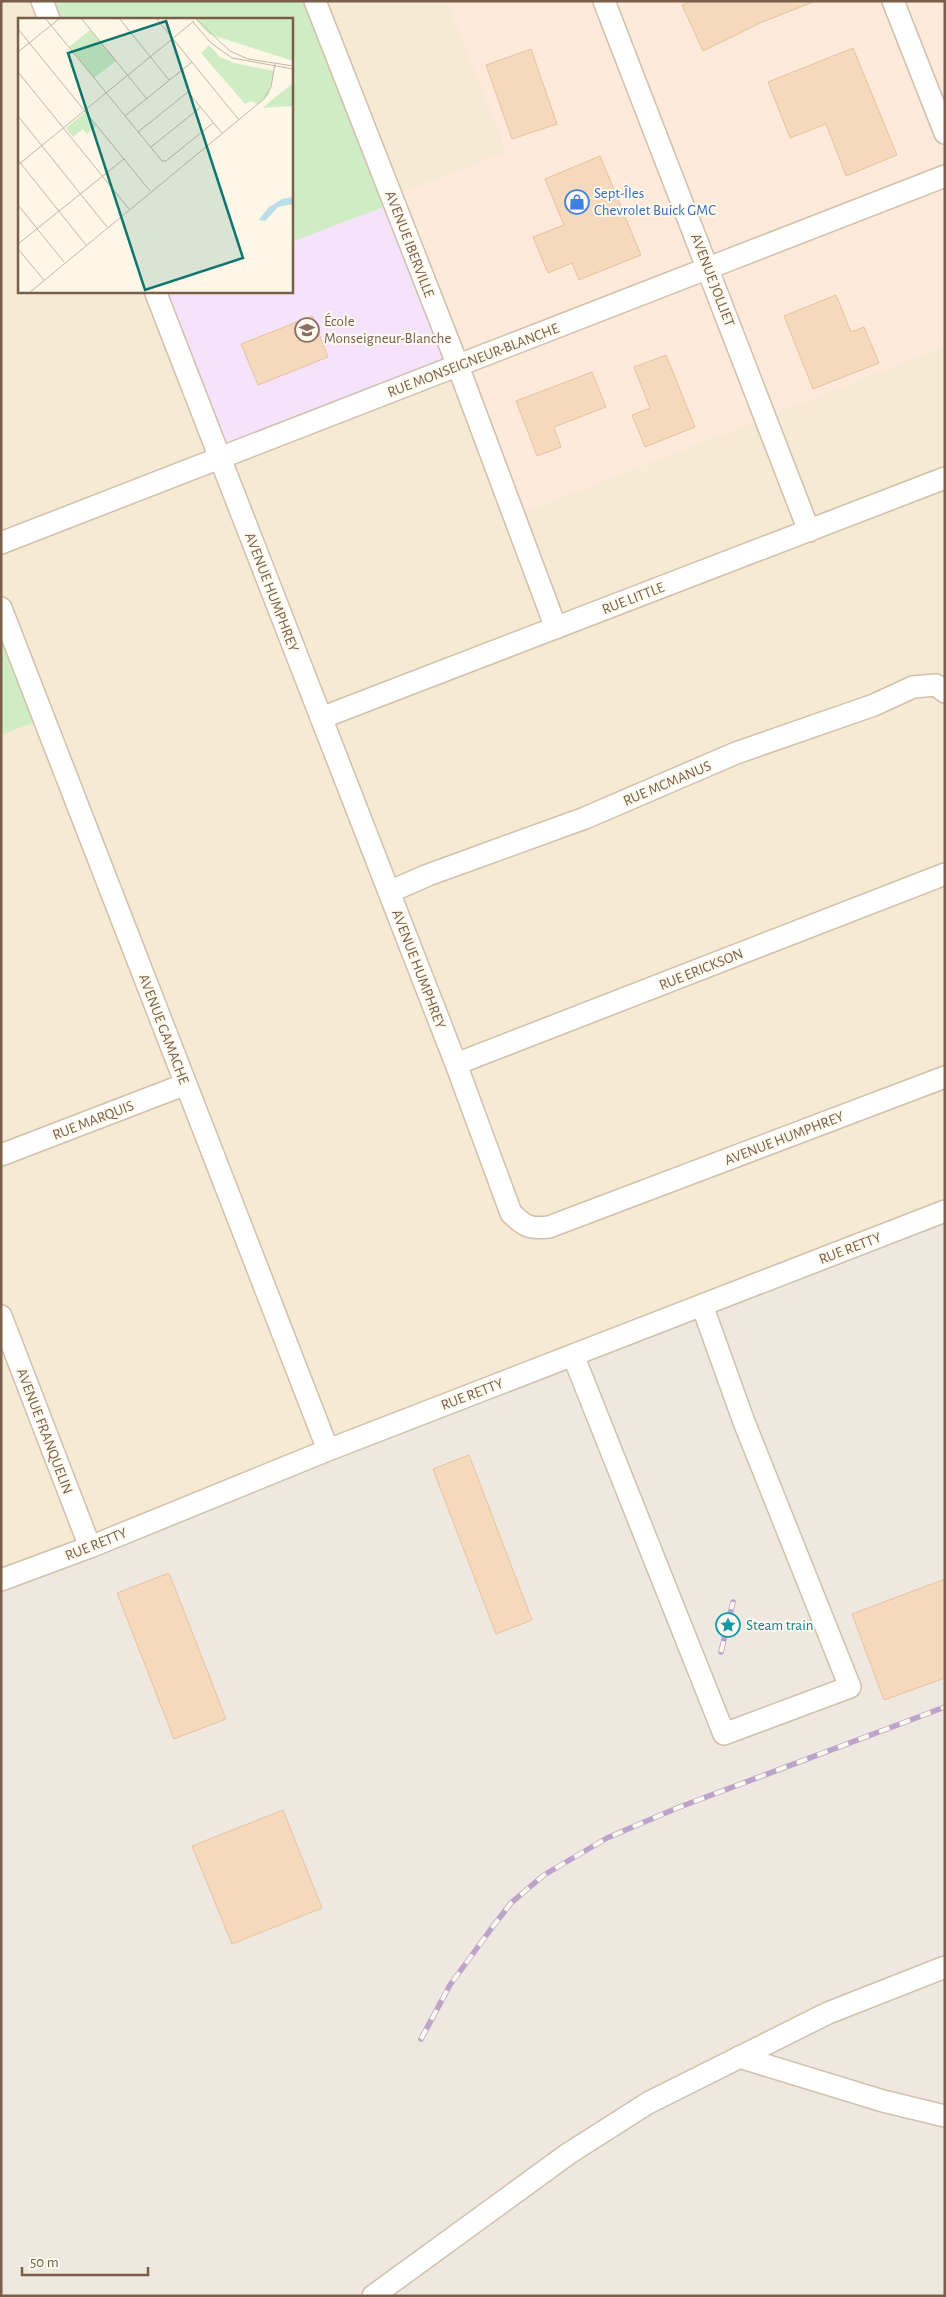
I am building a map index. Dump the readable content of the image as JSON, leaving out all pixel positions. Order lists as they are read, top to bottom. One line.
{"streets":{"street":["AVENUE IBERVILLE","AVENUE JOLLIET","RUE MONSEIGNEUR-BLANCHE","AVENUE HUMPHREY","RUE LITTLE","RUE MCMANUS","RUE ERICKSON","AVENUE GAMACHE","RUE MARQUIS","RUE RETTY","AVENUE FRANQUELIN"]},"crossings":[["AVENUE IBERVILLE","RUE MONSEIGNEUR-BLANCHE"],["AVENUE IBERVILLE","RUE LITTLE"],["AVENUE JOLLIET","RUE MONSEIGNEUR-BLANCHE"],["AVENUE JOLLIET","RUE LITTLE"],["RUE MONSEIGNEUR-BLANCHE","AVENUE HUMPHREY"],["AVENUE HUMPHREY","RUE LITTLE"],["AVENUE HUMPHREY","RUE MCMANUS"],["AVENUE HUMPHREY","RUE ERICKSON"],["AVENUE GAMACHE","RUE MARQUIS"],["AVENUE GAMACHE","RUE RETTY"],["RUE RETTY","AVENUE FRANQUELIN"]],"places":{"shop":["Sept-Îles Chevrolet Buick GMC"],"school or university":["École Monseigneur-Blanche"],"place":["Steam train"]},"scale_bar":"50 m"}
